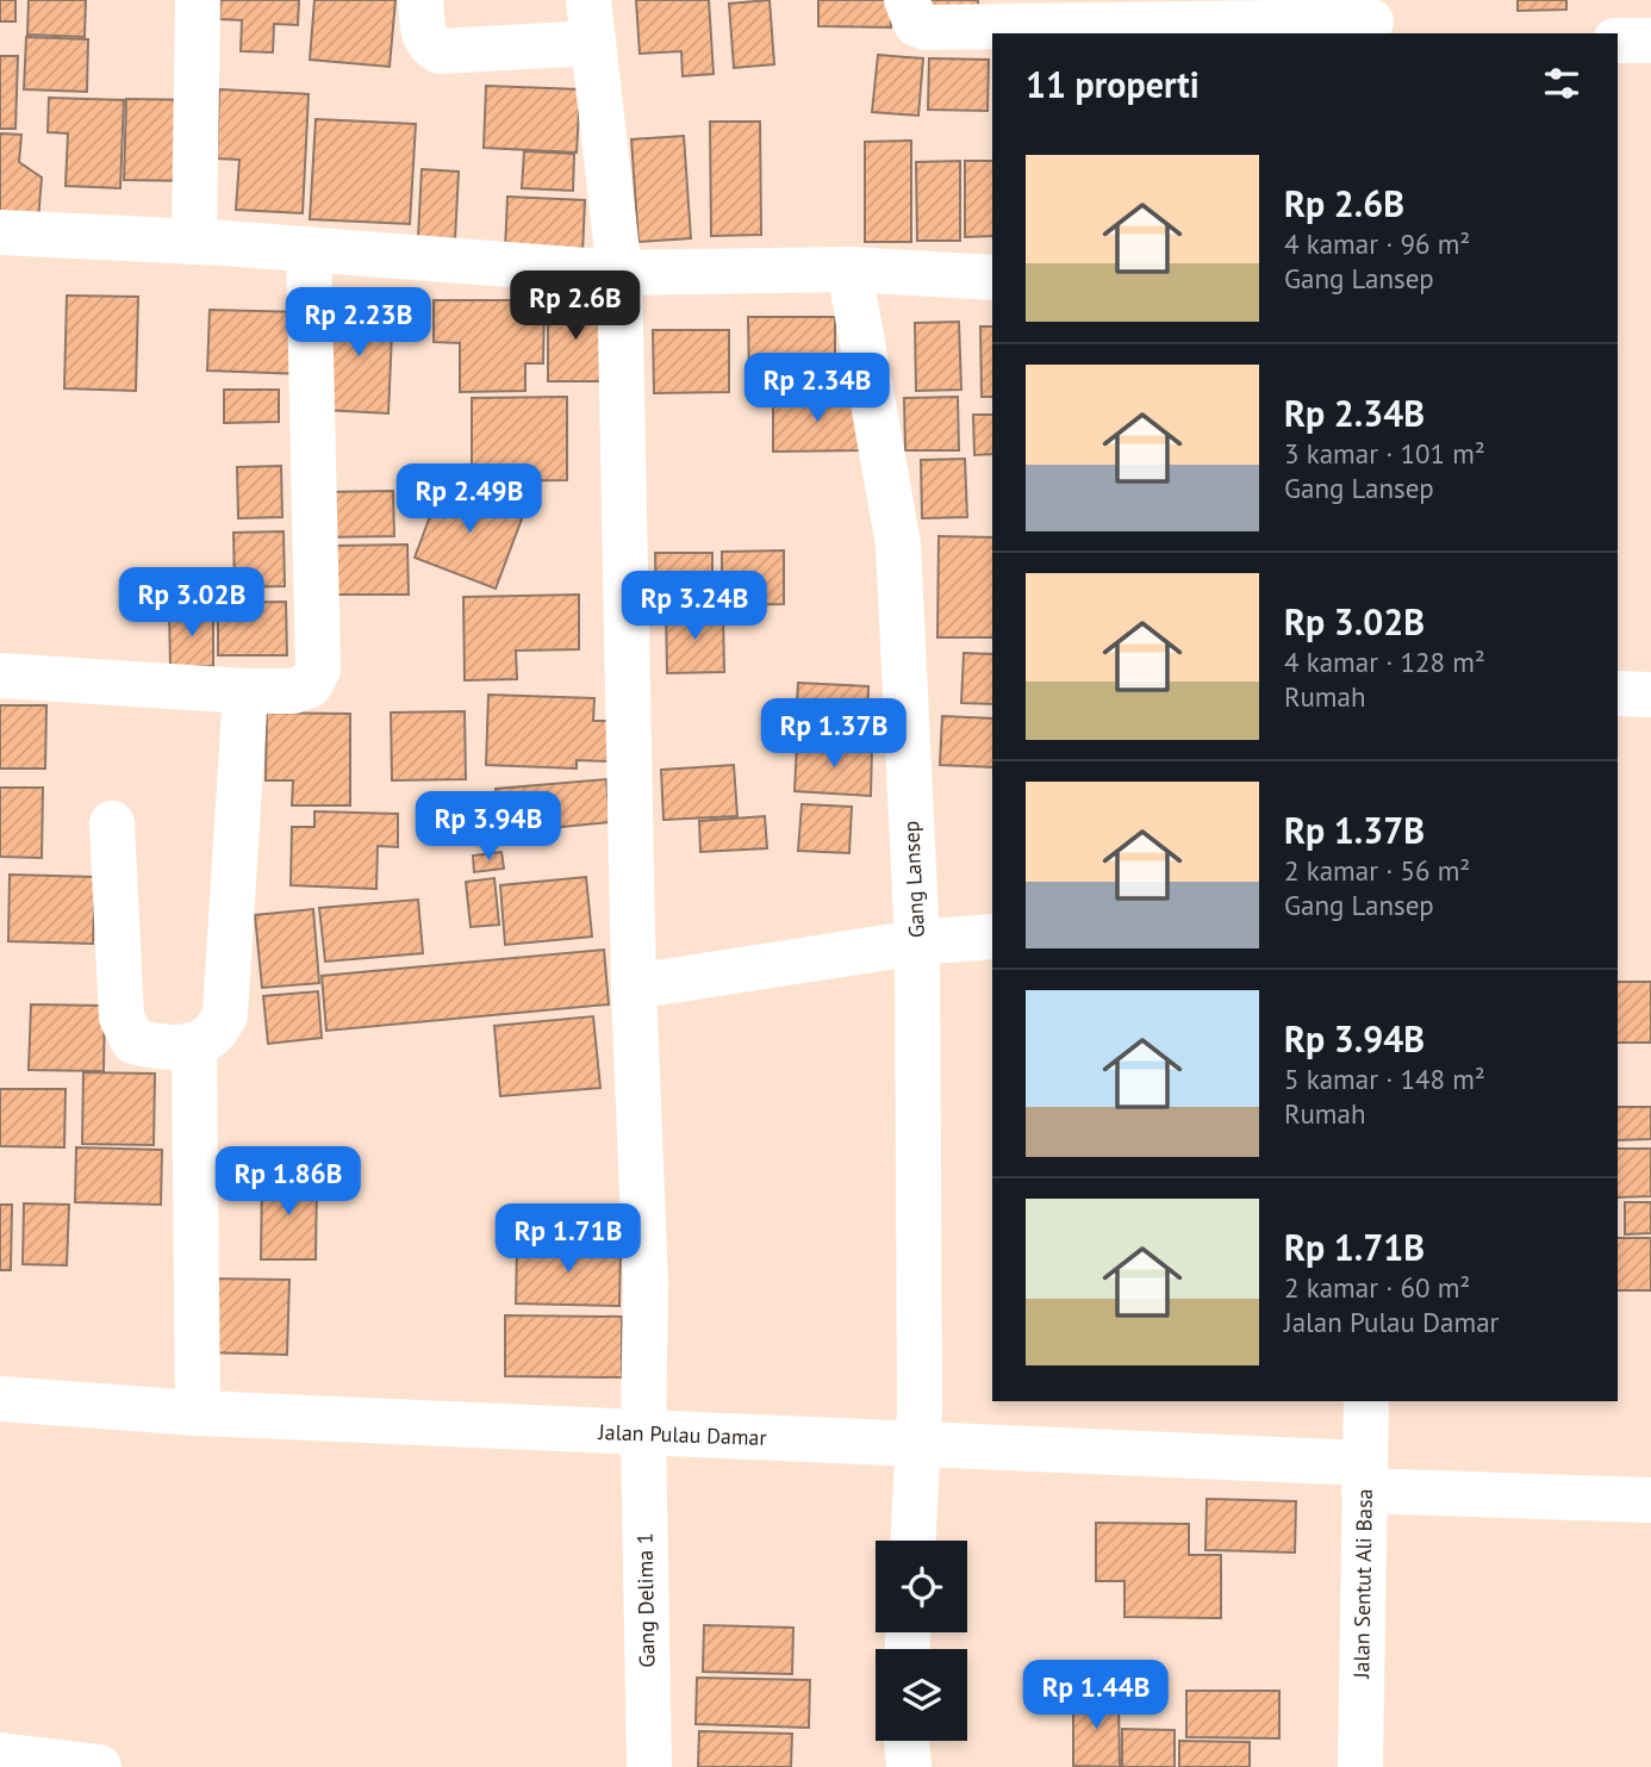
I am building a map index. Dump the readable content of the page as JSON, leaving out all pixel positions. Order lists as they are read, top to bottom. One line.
{"streets":{"street":["Gang Lansep","Jalan Pulau Damar","Jalan Sentut Ali Basa","Gang Delima 1"]},"crossings":[["Gang Lansep","Jalan Pulau Damar"],["Jalan Pulau Damar","Jalan Sentut Ali Basa"],["Jalan Pulau Damar","Gang Delima 1"]],"page":{"heading":"11 properti","list":[{"name":"Rp 2.6B","note":"4 kamar · 96 m² · Gang Lansep"},{"name":"Rp 2.34B","note":"3 kamar · 101 m² · Gang Lansep"},{"name":"Rp 3.02B","note":"4 kamar · 128 m² · Rumah"},{"name":"Rp 1.37B","note":"2 kamar · 56 m² · Gang Lansep"},{"name":"Rp 3.94B","note":"5 kamar · 148 m² · Rumah"},{"name":"Rp 1.71B","note":"2 kamar · 60 m² · Jalan Pulau Damar"}],"price":["Rp 2.6B","Rp 2.23B","Rp 2.34B","Rp 2.49B","Rp 3.02B","Rp 3.24B","Rp 1.37B","Rp 3.94B","Rp 1.86B","Rp 1.71B","Rp 1.44B"]}}
